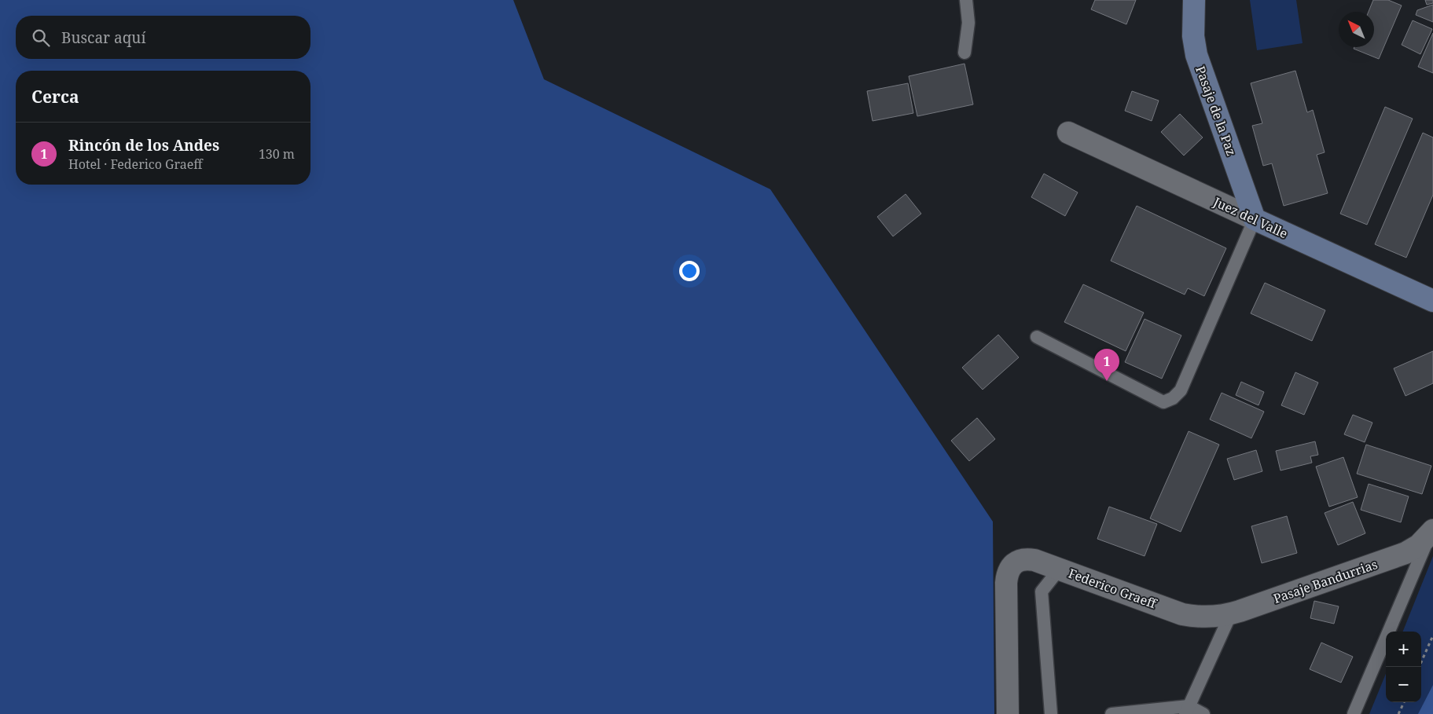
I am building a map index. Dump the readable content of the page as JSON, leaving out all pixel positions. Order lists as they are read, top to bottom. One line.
{"streets":{"main road":["Pasaje de la Paz","Juez del Valle"],"street":["Pasaje Bandurrias","Federico Graeff"]},"crossings":[["Pasaje de la Paz","Juez del Valle"],["Pasaje Bandurrias","Federico Graeff"]],"north":"top left","page":{"search":"Buscar aquí","heading":"Cerca","list":[{"mark":"1","name":"Rincón de los Andes","note":"Hotel · Federico Graeff","value":"130 m"}],"pins":"1","map_buttons":["+","−"]}}
